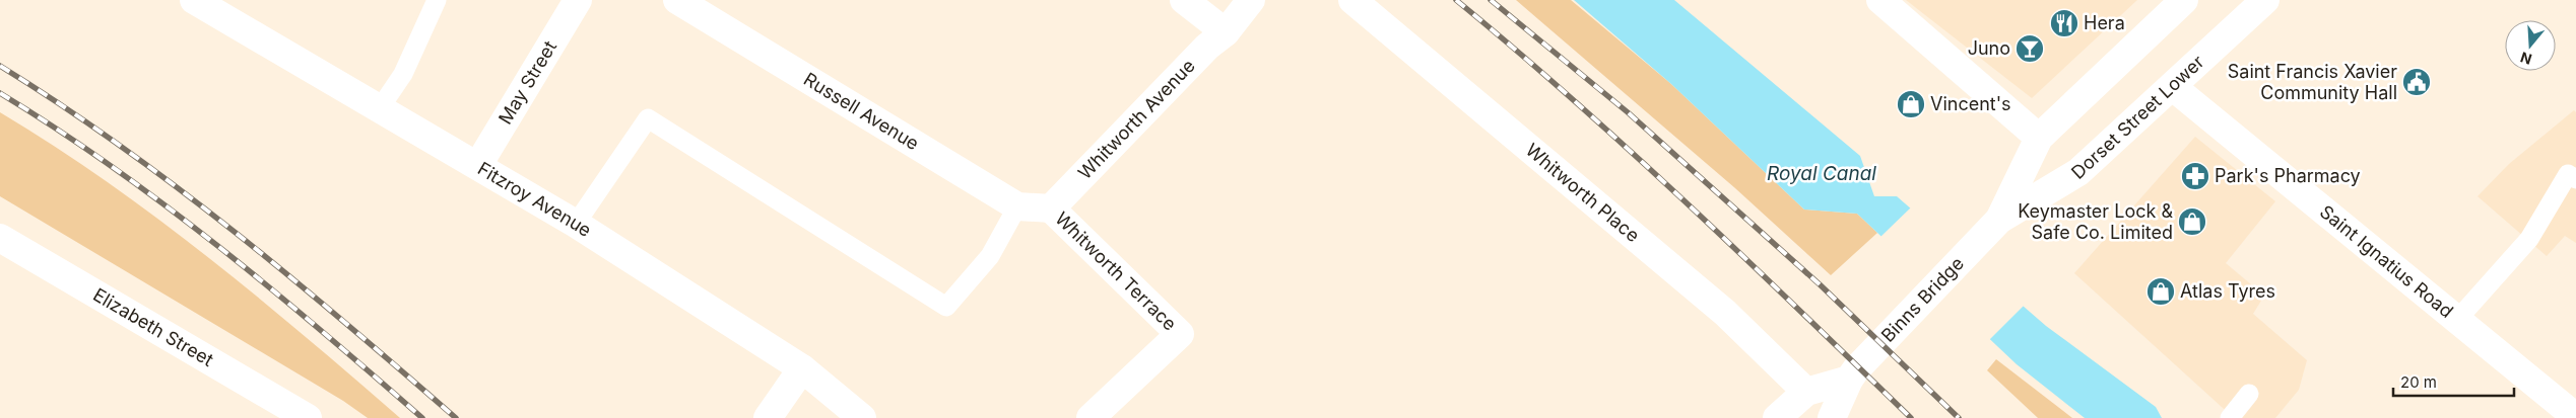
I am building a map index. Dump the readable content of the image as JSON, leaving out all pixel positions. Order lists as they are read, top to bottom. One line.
{"streets":{"street":["May Street","Russell Avenue","Dorset Street Lower","Whitworth Avenue","Whitworth Place","Fitzroy Avenue","Saint Ignatius Road","Whitworth Terrace","Binns Bridge","Elizabeth Street"]},"crossings":[["May Street","Fitzroy Avenue"],["Russell Avenue","Whitworth Avenue"],["Russell Avenue","Whitworth Terrace"],["Dorset Street Lower","Saint Ignatius Road"],["Dorset Street Lower","Binns Bridge"],["Whitworth Avenue","Whitworth Terrace"]],"water":["Royal Canal"],"places":{"restaurant":["Hera"],"bar":["Juno"],"public building":["Saint Francis Xavier Community Hall"],"shop":["Vincent's","Keymaster Lock & Safe Co. Limited","Atlas Tyres"],"pharmacy":["Park's Pharmacy"]},"scale_bar":"20 m","north":"bottom"}
